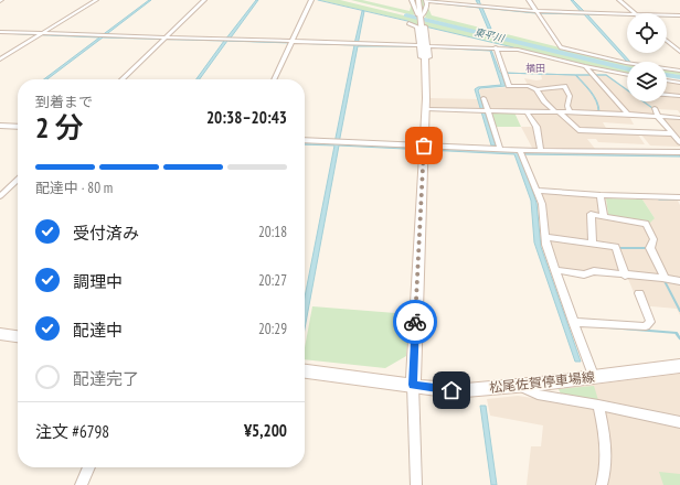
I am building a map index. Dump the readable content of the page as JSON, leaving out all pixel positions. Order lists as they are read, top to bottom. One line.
{"streets":{"street":["松尾佐賀停車場線"]},"districts":["楢田"],"water":["東平川"],"page":{"heading":["2 分","到着まで","20:38–20:43"],"panel":["注文 #6798","¥5,200"],"bar":"配達中 · 80 m","list":[["受付済み","20:18"],["調理中","20:27"],["配達中","20:29"],"配達完了"]}}
